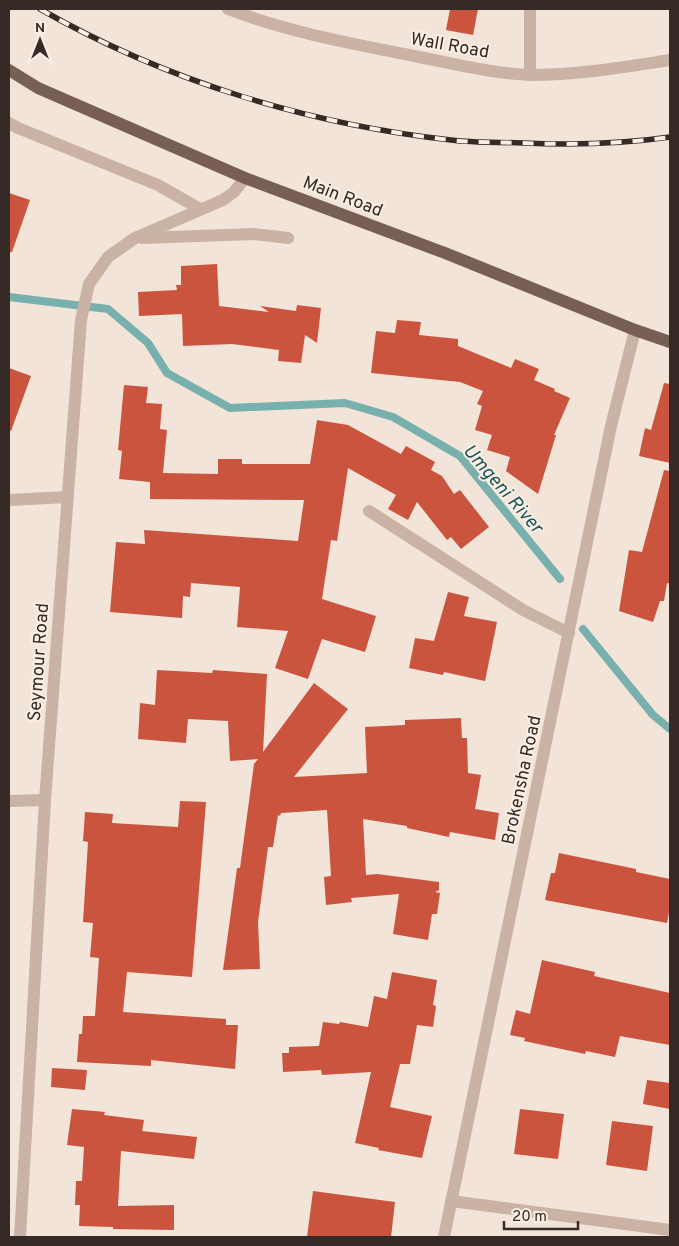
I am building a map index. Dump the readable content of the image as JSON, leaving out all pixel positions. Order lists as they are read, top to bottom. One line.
{"streets":{"main road":["Main Road"],"street":["Wall Road","Seymour Road","Brokensha Road"]},"crossings":[["Main Road","Seymour Road"],["Main Road","Brokensha Road"]],"water":["Umgeni River"],"scale_bar":"20 m","north":"top"}
